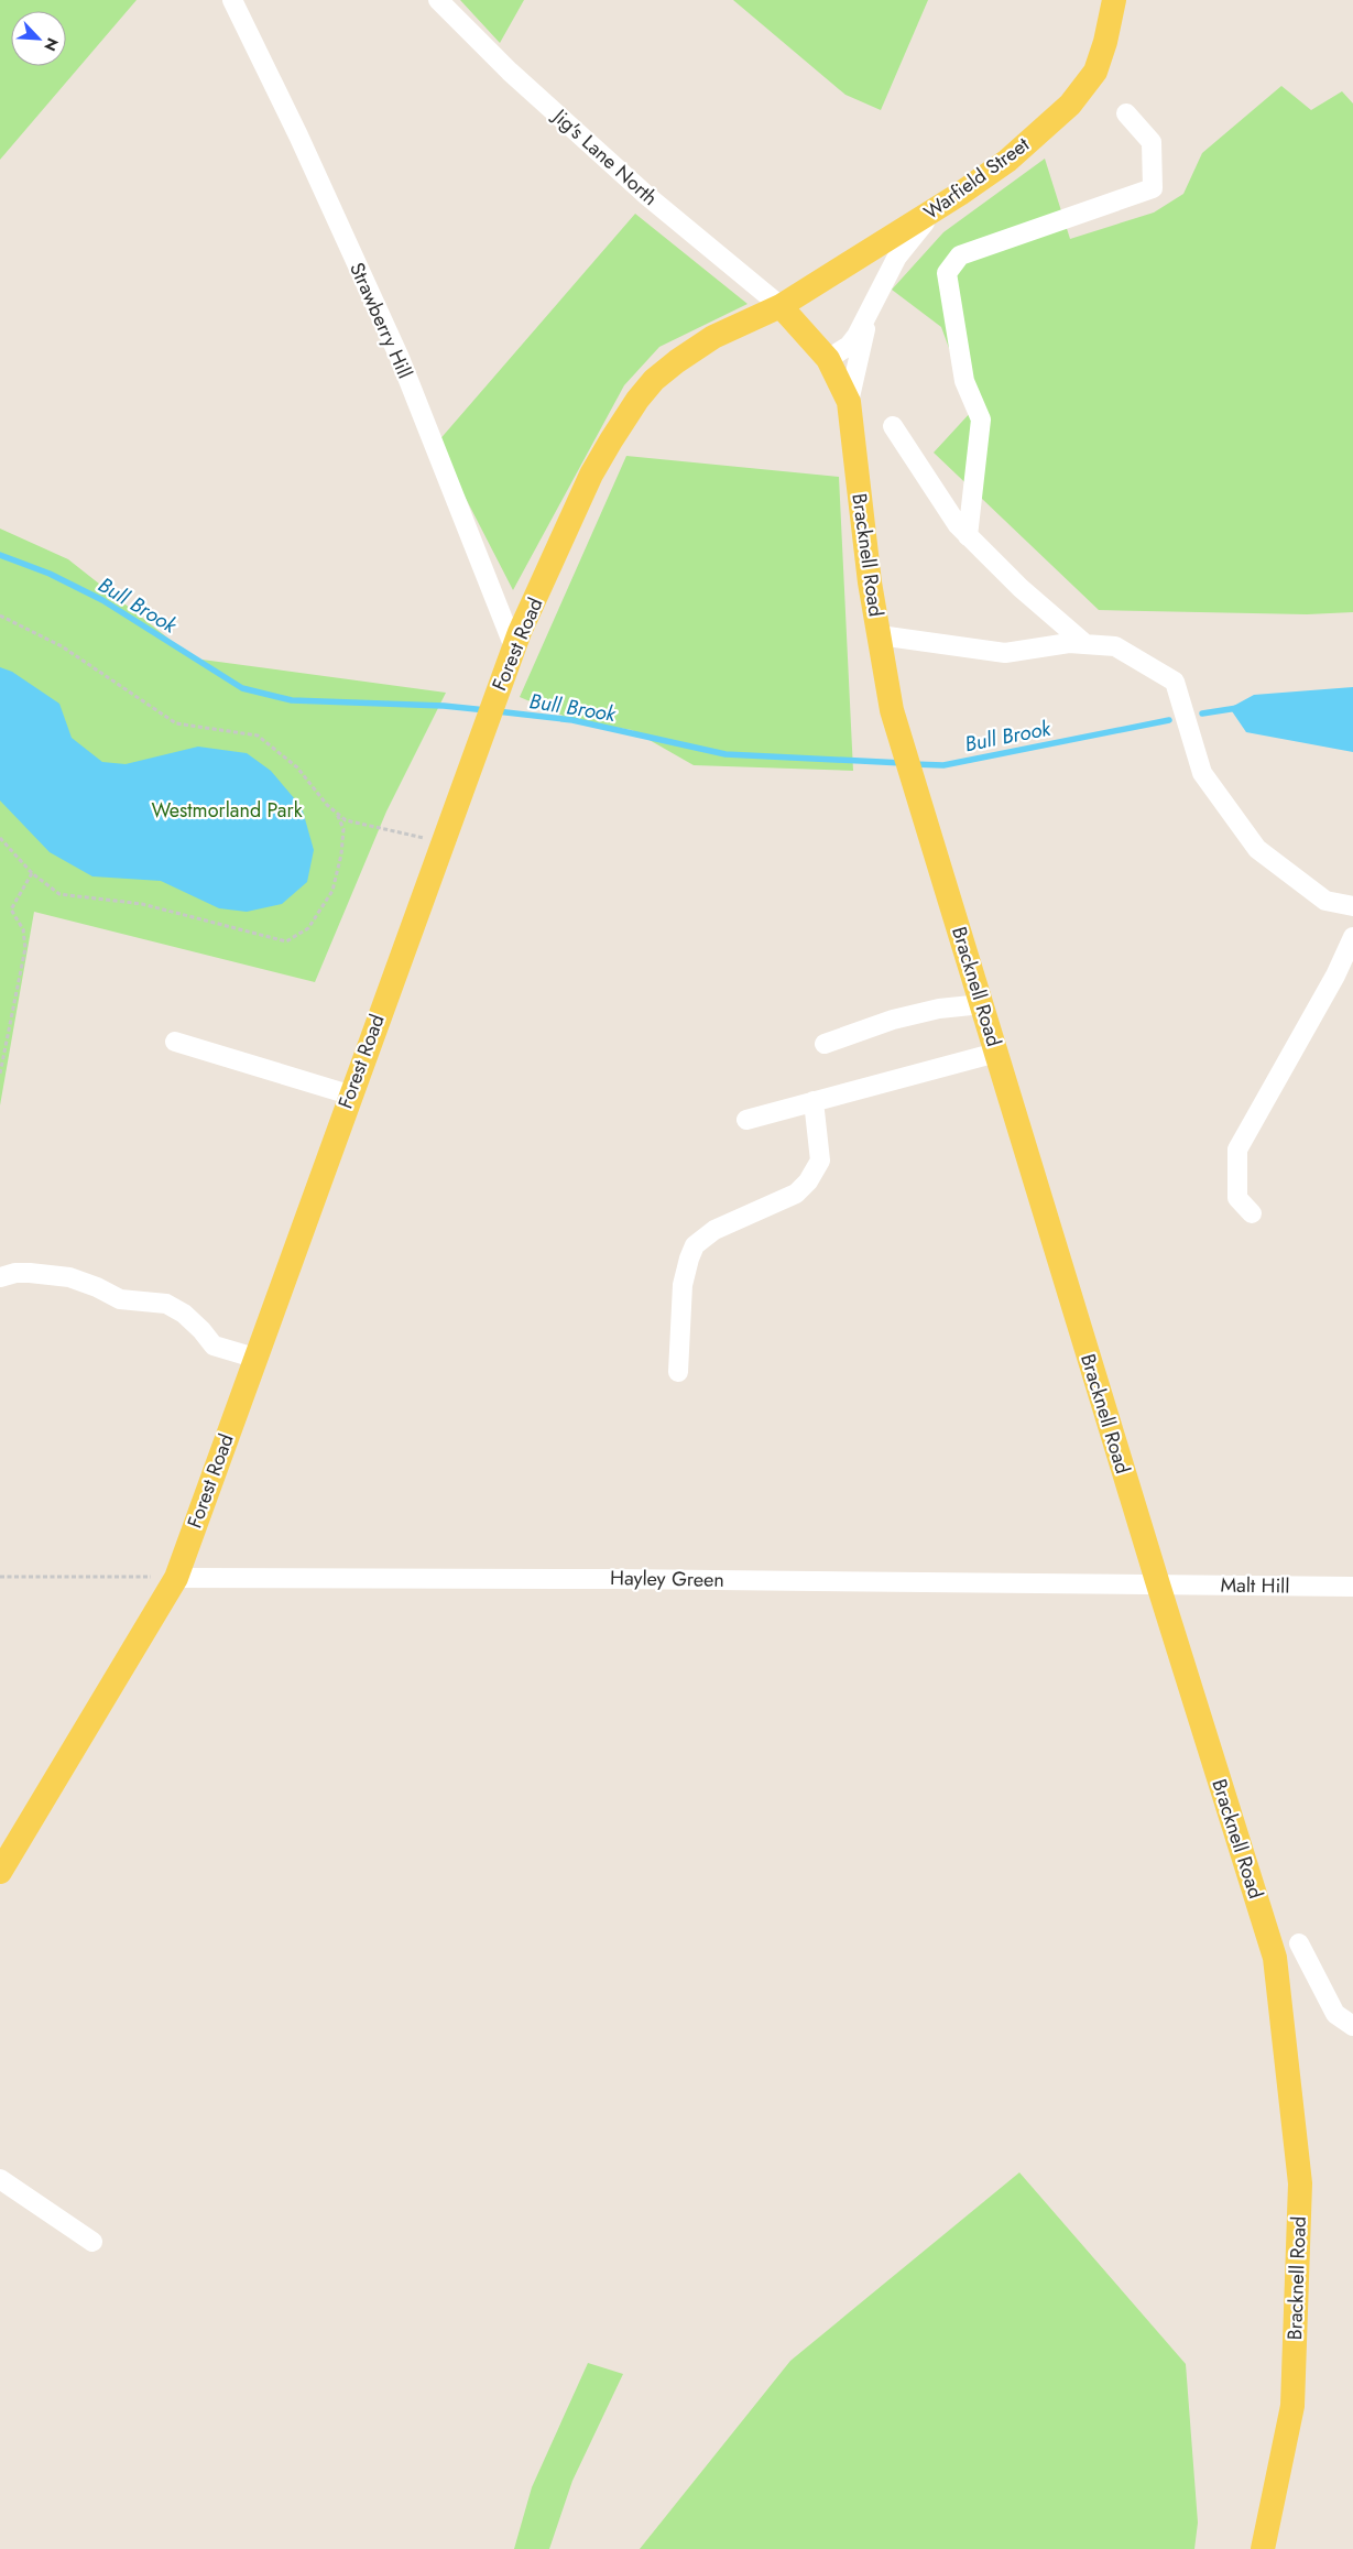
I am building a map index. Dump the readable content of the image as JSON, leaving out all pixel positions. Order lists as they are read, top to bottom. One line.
{"streets":{"main road":["Warfield Street","Bracknell Road","Forest Road"],"street":["Jig's Lane North","Strawberry Hill","Hayley Green","Malt Hill"]},"crossings":[["Jig's Lane North","Warfield Street"],["Jig's Lane North","Bracknell Road"],["Jig's Lane North","Forest Road"],["Warfield Street","Bracknell Road"],["Warfield Street","Forest Road"],["Strawberry Hill","Forest Road"],["Bracknell Road","Forest Road"],["Bracknell Road","Hayley Green"],["Bracknell Road","Malt Hill"],["Forest Road","Hayley Green"],["Hayley Green","Malt Hill"]],"water":["Bull Brook"],"parks":["Westmorland Park"],"north":"bottom right"}
